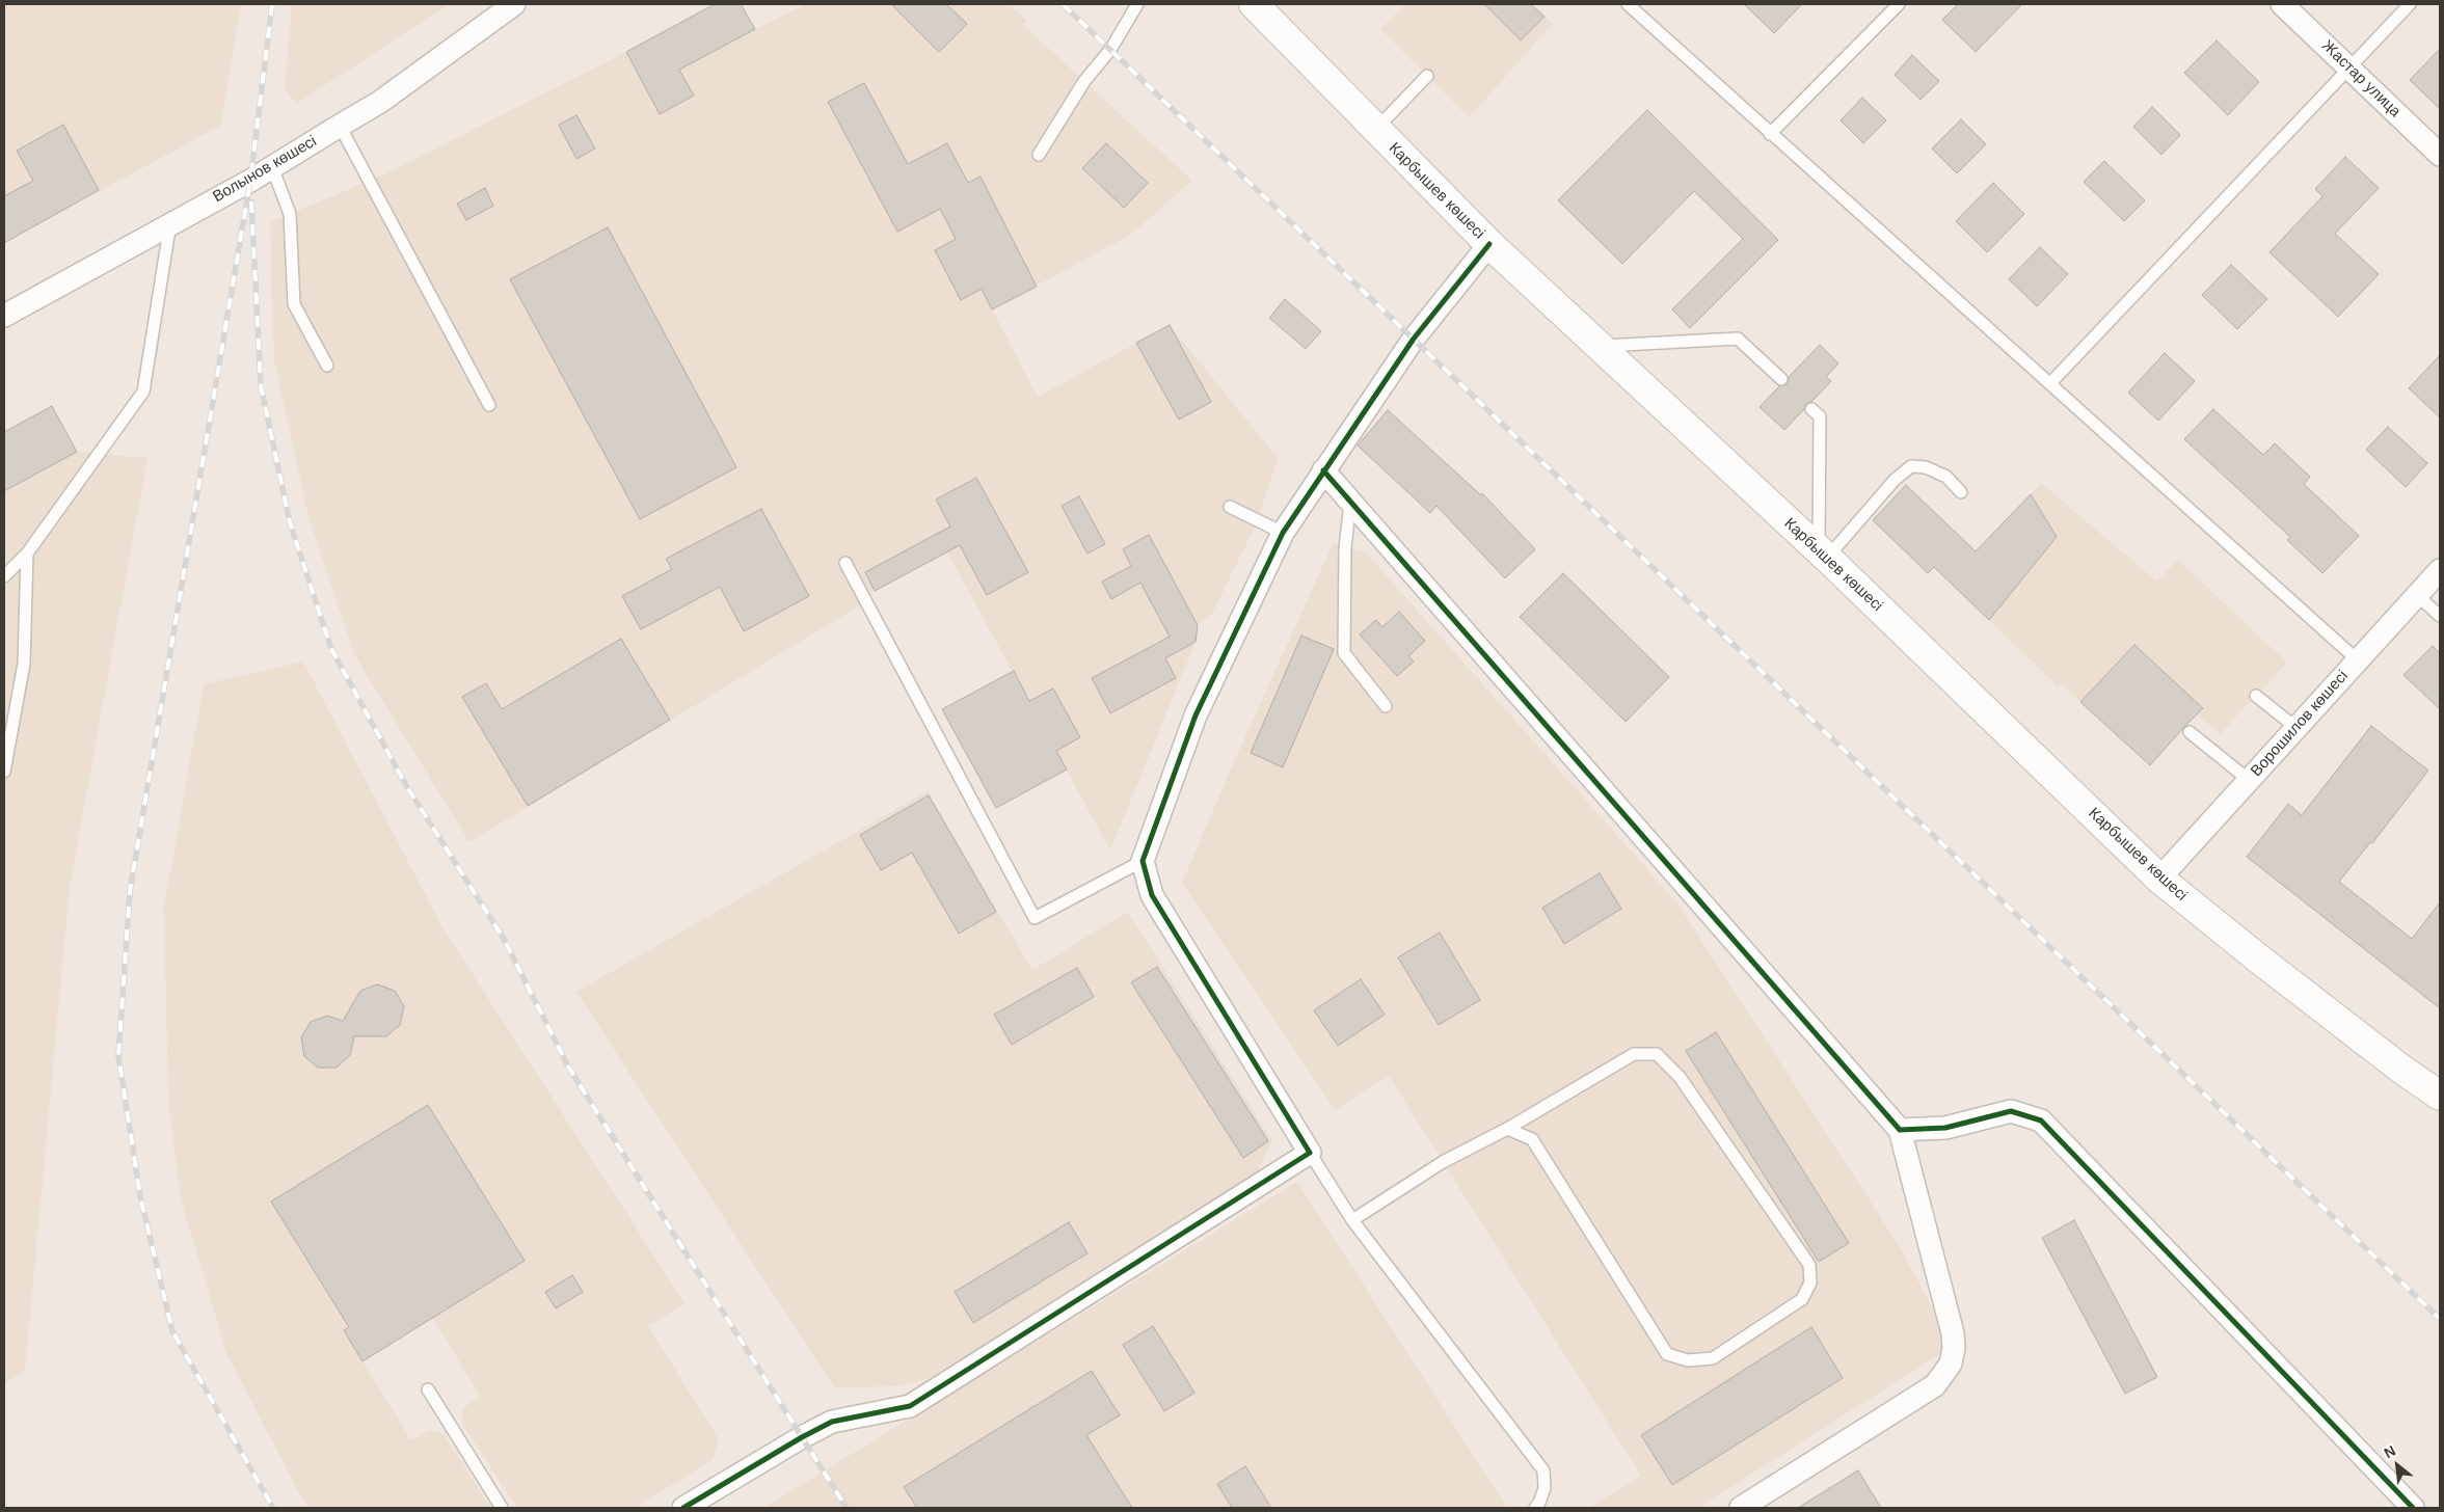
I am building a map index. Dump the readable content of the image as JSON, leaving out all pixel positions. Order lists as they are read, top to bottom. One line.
{"streets":{"main road":["Карбышев көшесі"],"street":["Жастар улица","Волынов көшесі","Ворошилов көшесі"]},"crossings":[["Карбышев көшесі","Ворошилов көшесі"]],"north":"top left"}
